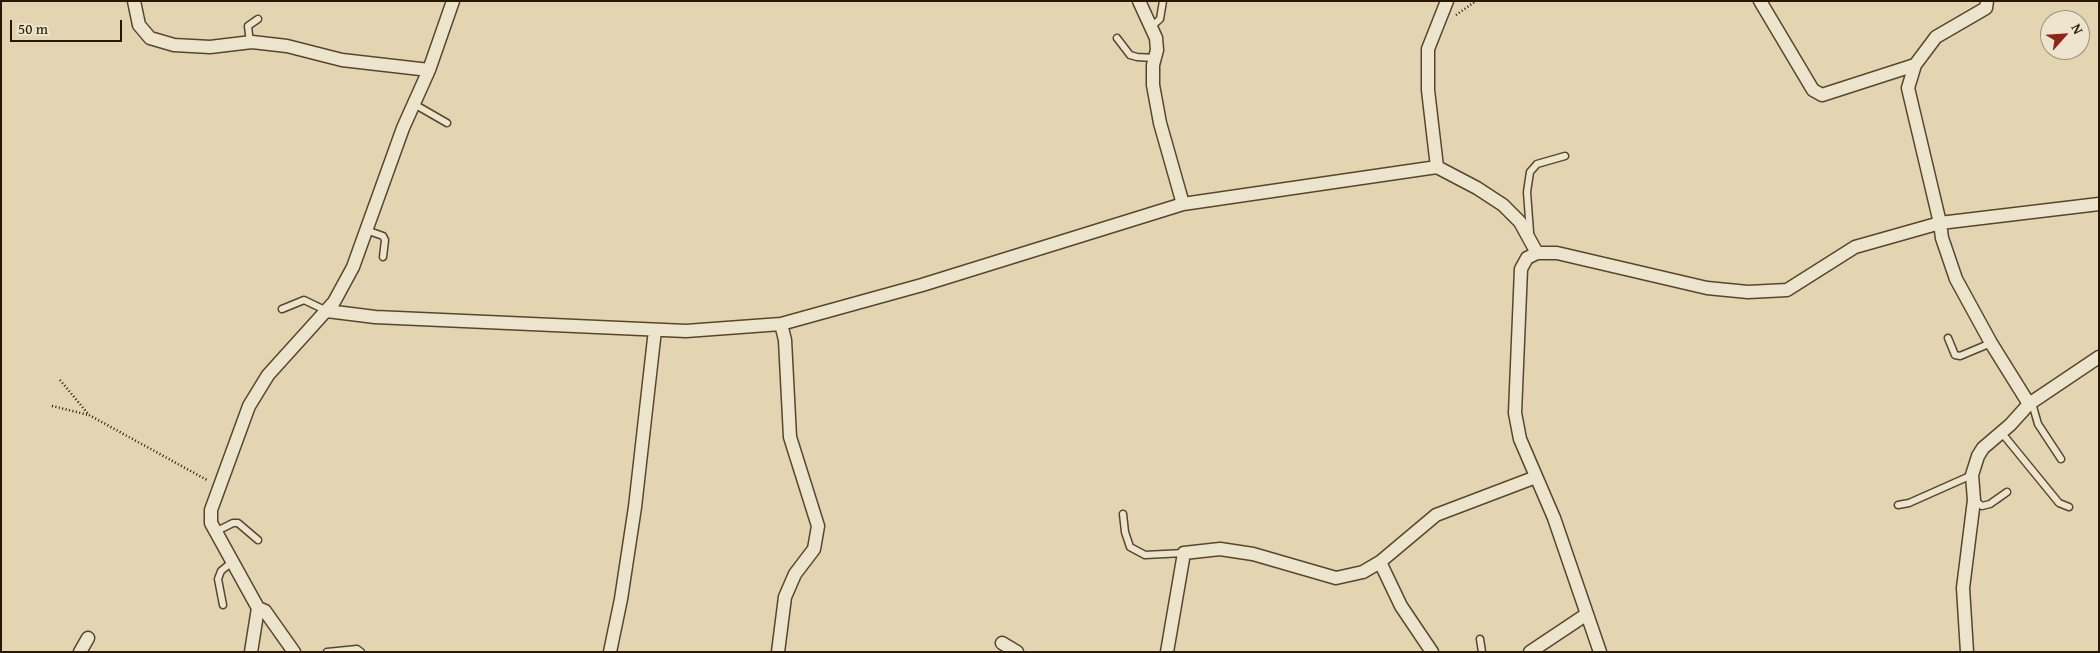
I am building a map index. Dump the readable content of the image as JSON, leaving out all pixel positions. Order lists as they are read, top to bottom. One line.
{"scale_bar":"50 m","north":"top right"}
